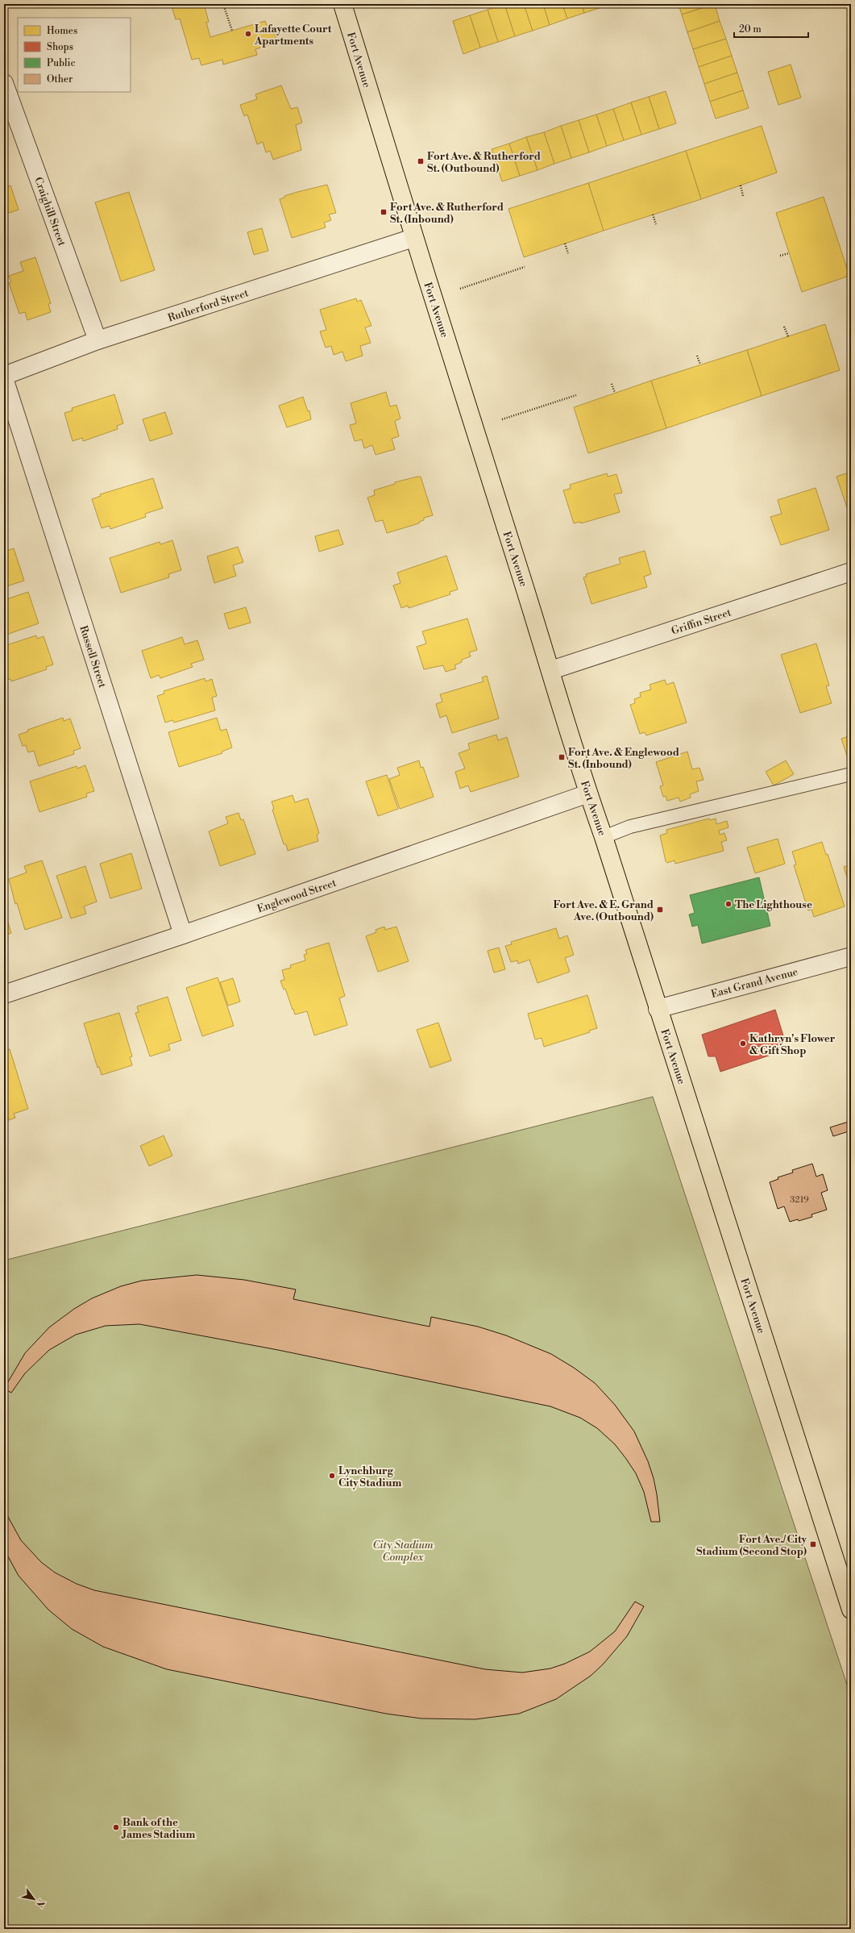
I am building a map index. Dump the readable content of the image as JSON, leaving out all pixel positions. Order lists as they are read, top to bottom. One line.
{"streets":{"main road":["Fort Avenue"],"street":["Craighill Street","Rutherford Street","Griffin Street","Russell Street","Englewood Street","East Grand Avenue"]},"crossings":[["Fort Avenue","Rutherford Street"],["Fort Avenue","Griffin Street"],["Fort Avenue","Englewood Street"],["Fort Avenue","East Grand Avenue"],["Craighill Street","Rutherford Street"],["Russell Street","Englewood Street"]],"parks":["City Stadium Complex"],"places":{"other":["Lafayette Court Apartments","The Lighthouse","Kathryn's Flower & Gift Shop","Lynchburg City Stadium","Bank of the James Stadium"],"transit":["Fort Ave. & Rutherford St. (Outbound)","Fort Ave. & Rutherford St. (Inbound)","Fort Ave. & Englewood St. (Inbound)","Fort Ave. & E. Grand Ave. (Outbound)","Fort Ave./ City Stadium (Second Stop)"]},"house_numbers":["3219"],"legend":["Homes","Shops","Public","Other"],"scale_bar":"20 m","north":"bottom right"}
